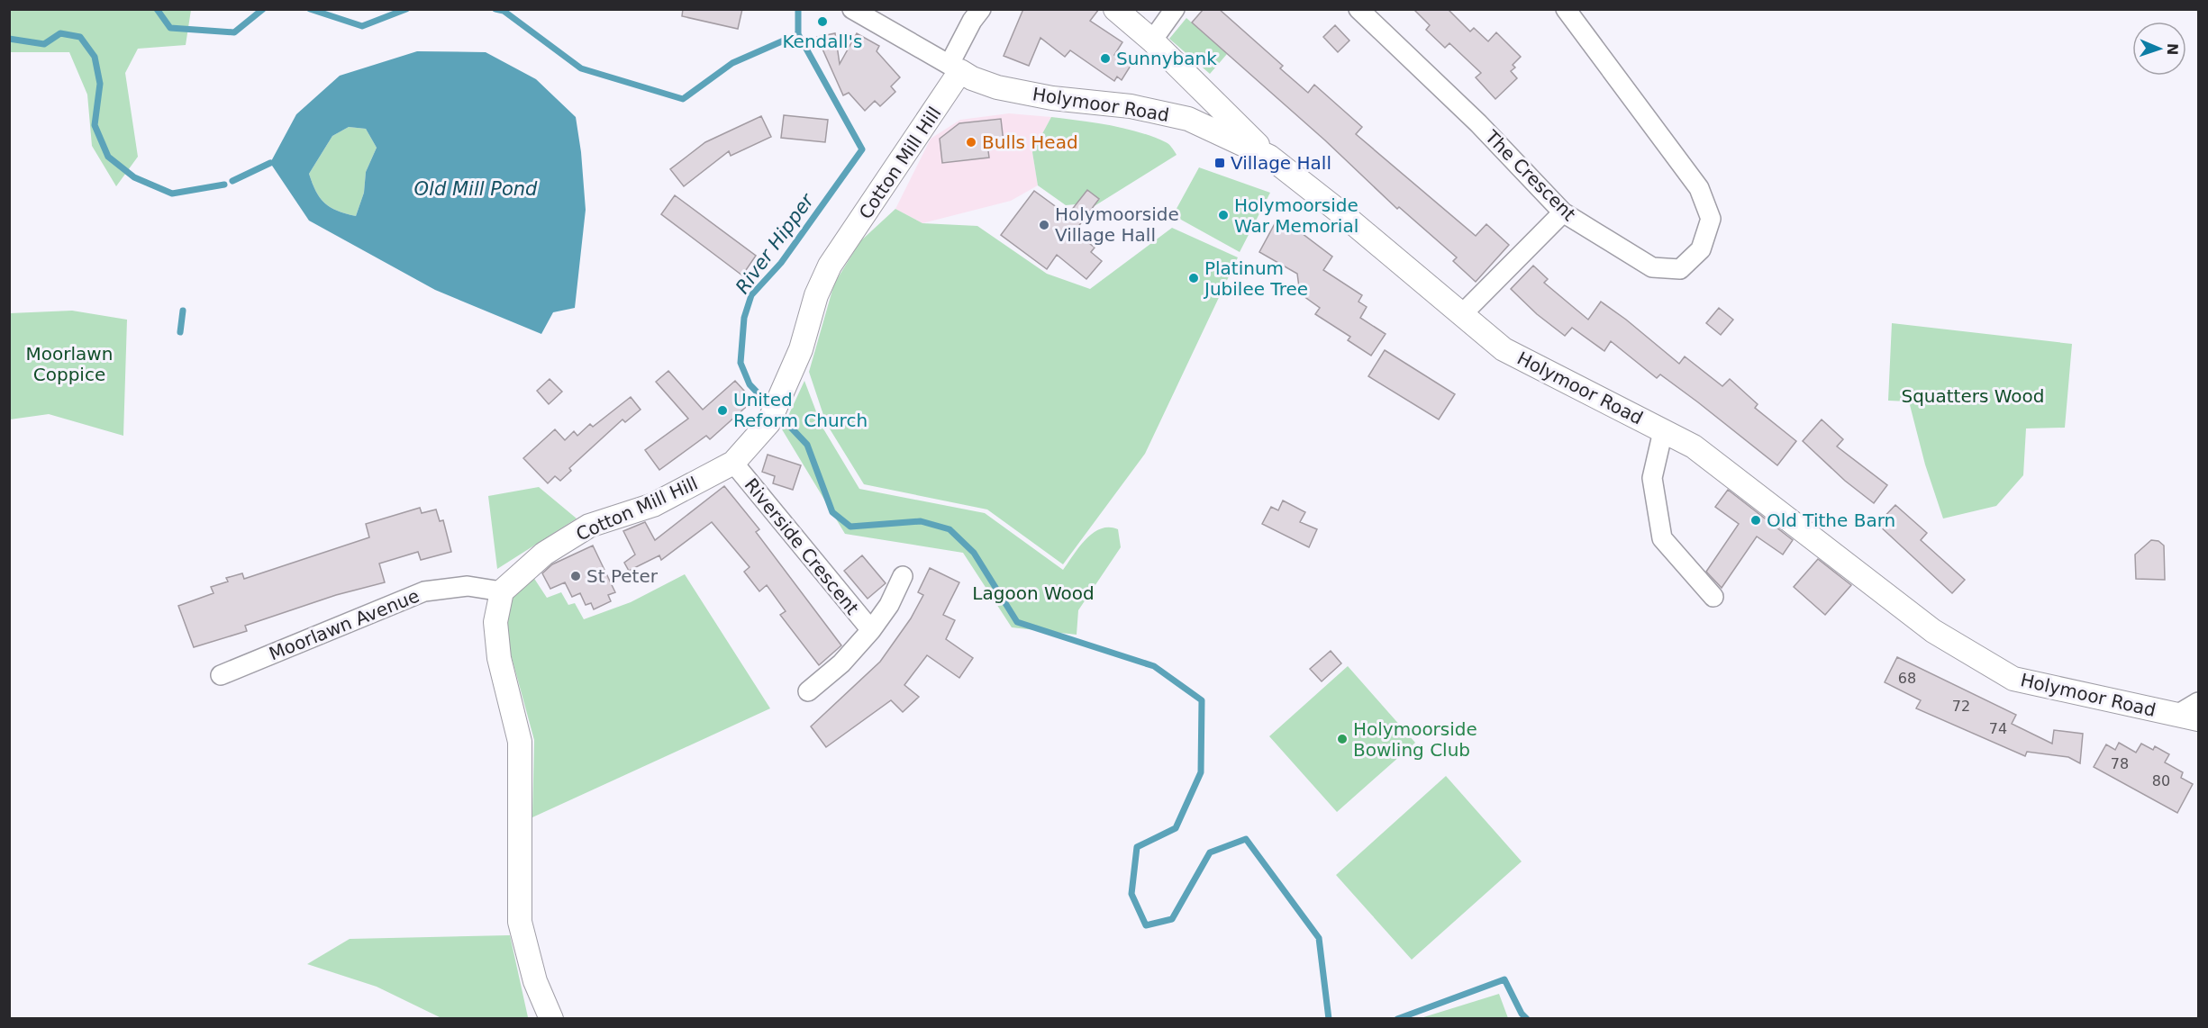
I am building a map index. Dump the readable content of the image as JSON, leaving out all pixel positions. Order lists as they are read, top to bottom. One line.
{"streets":{"street":["Holymoor Road","Cotton Mill Hill","The Crescent","Riverside Crescent","Moorlawn Avenue"]},"crossings":[["Holymoor Road","Cotton Mill Hill"],["Cotton Mill Hill","Riverside Crescent"],["Cotton Mill Hill","Moorlawn Avenue"]],"water":["Old Mill Pond","River Hipper"],"parks":["Moorlawn Coppice","Squatters Wood","Lagoon Wood"],"places":{"other":["Kendall's","Sunnybank","Bulls Head","Holymoorside War Memorial","Holymoorside Village Hall","Platinum Jubilee Tree","United Reform Church","Old Tithe Barn","St Peter","Holymoorside Bowling Club"],"transit":["Village Hall"]},"house_numbers":["68","72","74","78","80"],"north":"right"}
